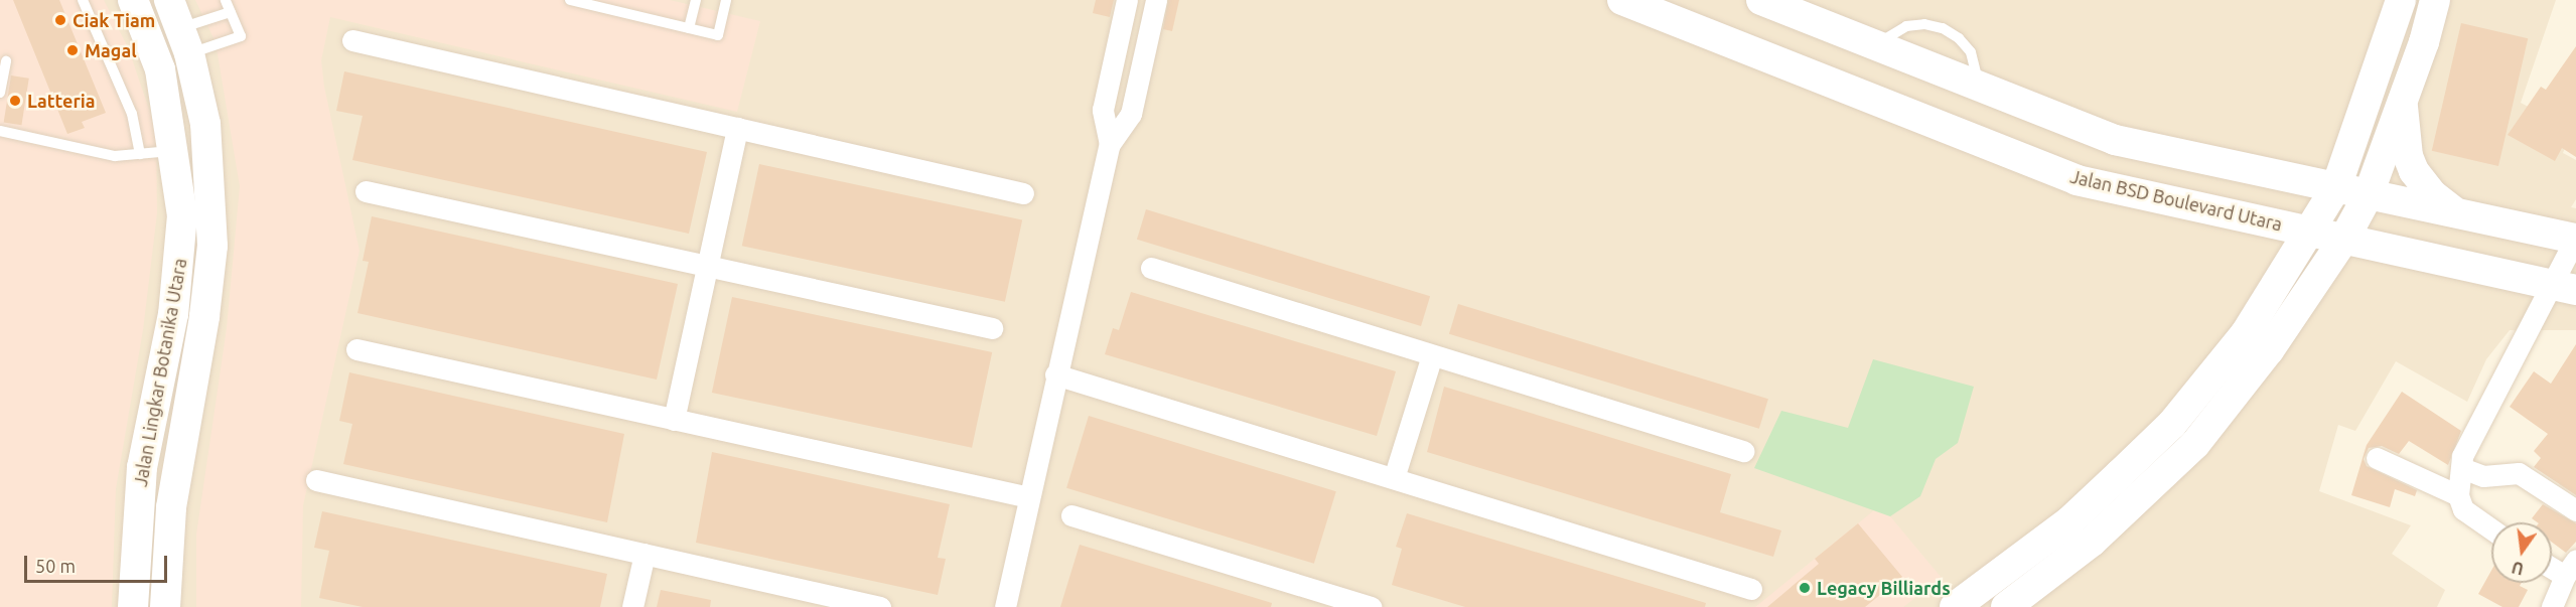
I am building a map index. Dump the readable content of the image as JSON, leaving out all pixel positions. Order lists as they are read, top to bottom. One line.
{"streets":{"street":["Jalan BSD Boulevard Utara","Jalan Lingkar Botanika Utara"]},"places":["Ciak Tiam","Magal","Latteria","Legacy Billiards"],"scale_bar":"50 m","north":"bottom"}
